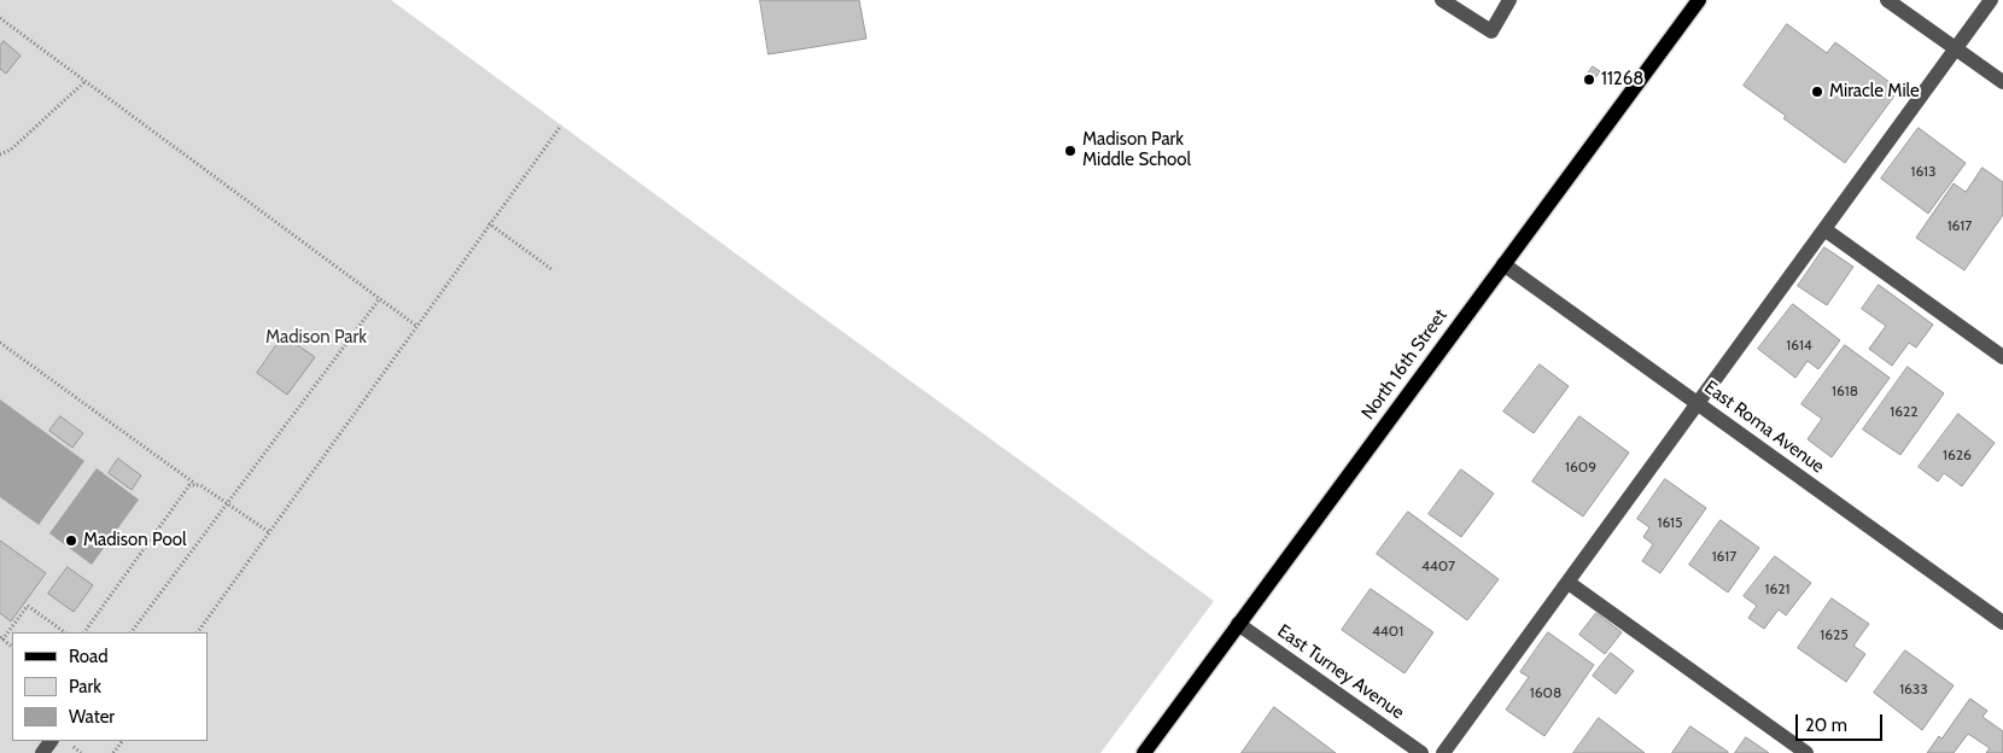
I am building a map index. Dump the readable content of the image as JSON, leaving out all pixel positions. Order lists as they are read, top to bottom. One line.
{"streets":{"main road":["North 16th Street"],"street":["East Roma Avenue","East Turney Avenue"]},"crossings":[["North 16th Street","East Roma Avenue"],["North 16th Street","East Turney Avenue"]],"parks":["Madison Park"],"places":["11268","Miracle Mile","Madison Park Middle School","Madison Pool"],"house_numbers":["1613","1617","1614","1618","1622","1626","1609","1615","1617","4407","1621","4401","1625","1633","1608"],"legend":["Road","Park","Water"],"scale_bar":"20 m"}
